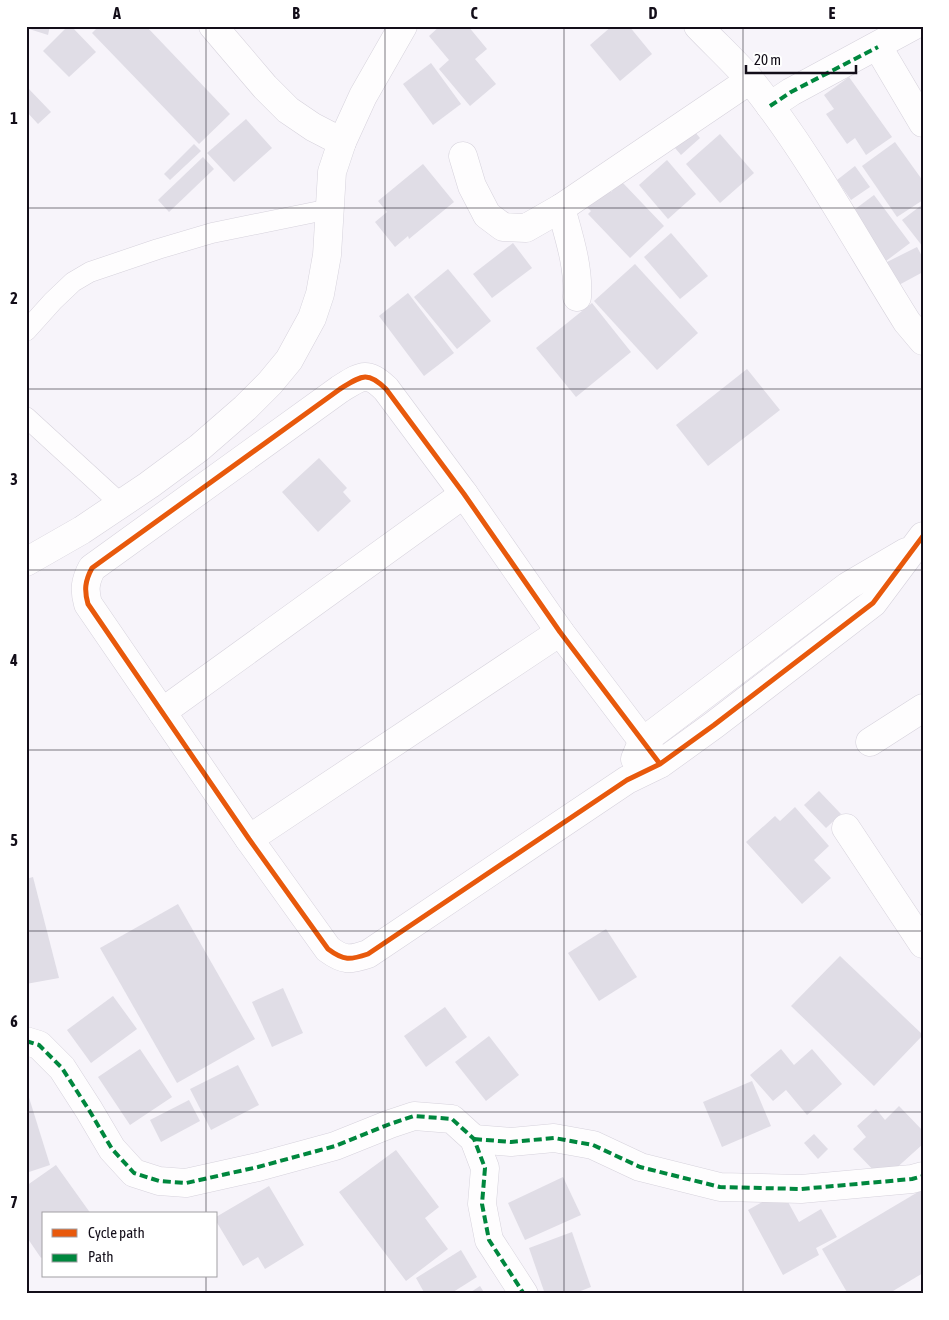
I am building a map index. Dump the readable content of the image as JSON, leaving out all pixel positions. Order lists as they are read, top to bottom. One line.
{"legend":["Cycle path","Path"],"scale_bar":"20 m","grid":{"columns":["A","B","C","D","E"],"rows":["1","2","3","4","5","6","7"]}}
